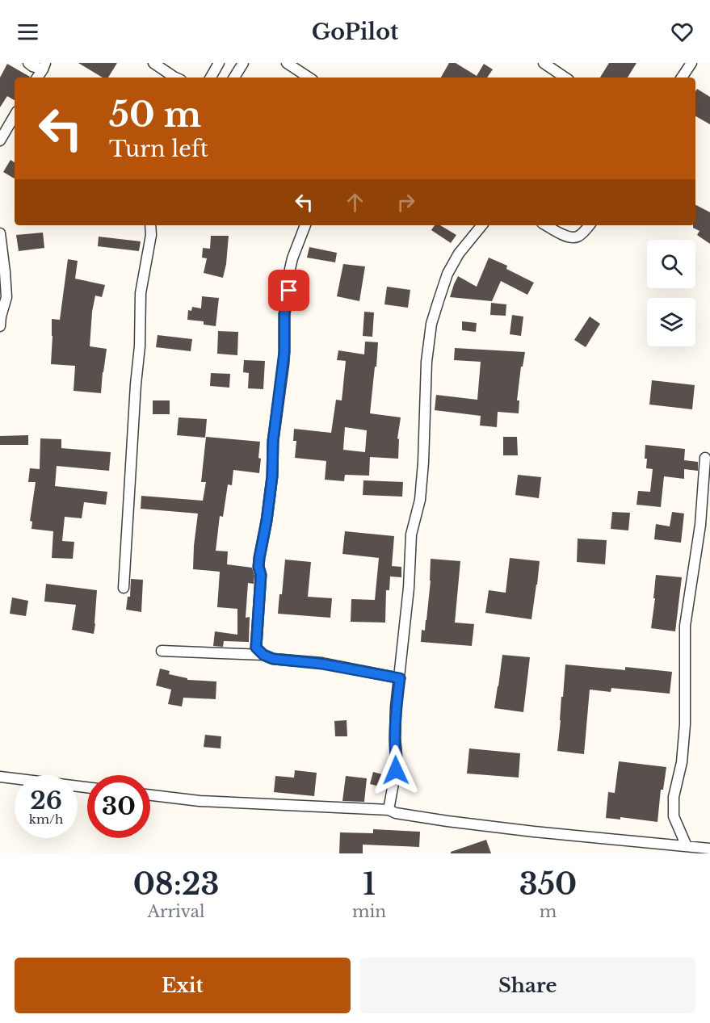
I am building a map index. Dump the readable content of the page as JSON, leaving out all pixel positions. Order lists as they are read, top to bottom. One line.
{"page":{"header":"GoPilot","turn":["50 m","Turn left"],"speed":"26 km/h","limit":"30","eta":["08:23","Arrival","1","min","350","m"],"buttons":["Exit","Share"]}}
